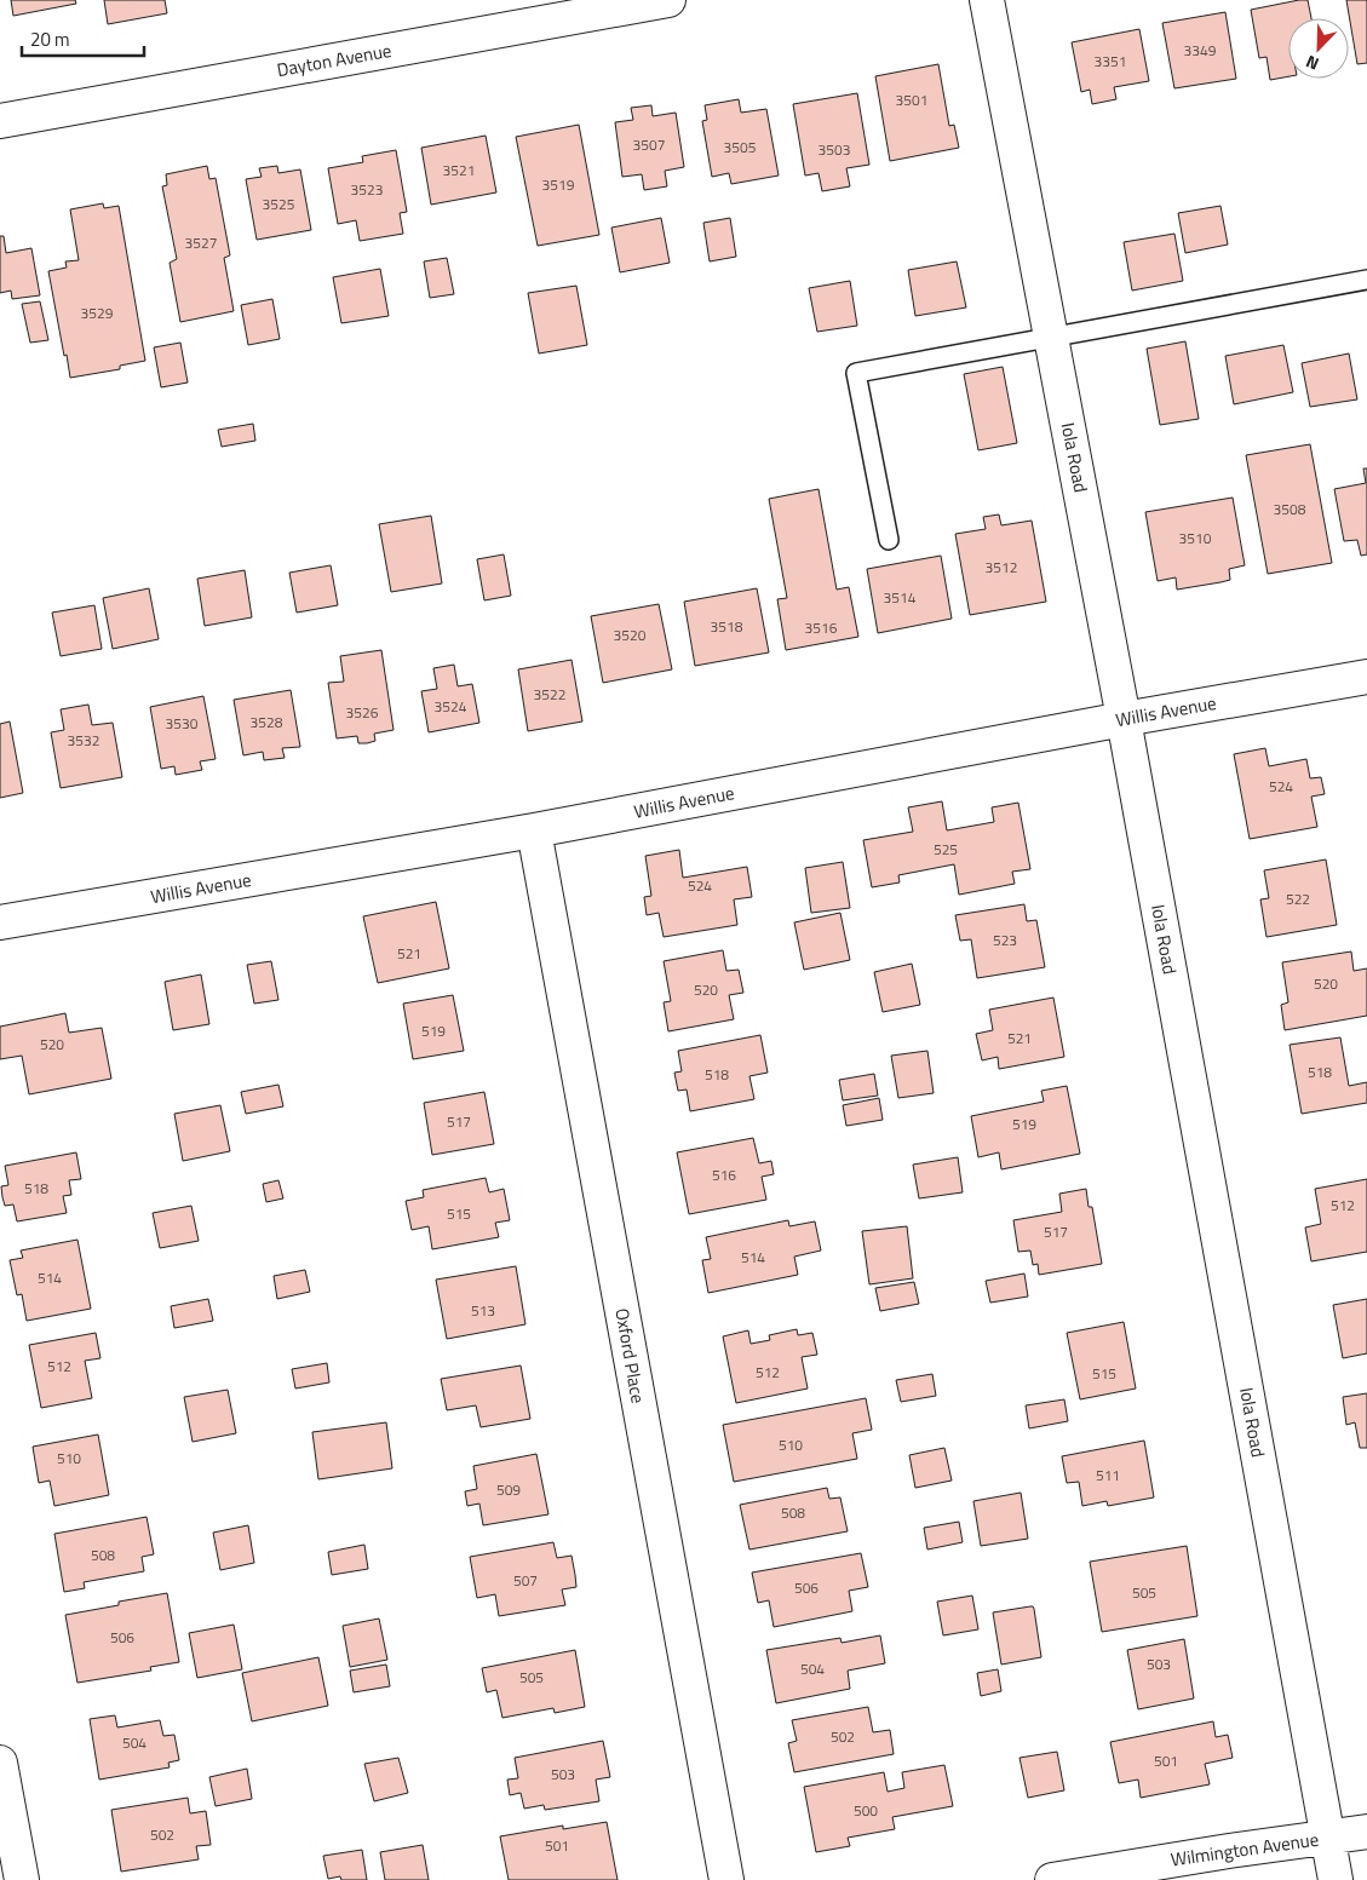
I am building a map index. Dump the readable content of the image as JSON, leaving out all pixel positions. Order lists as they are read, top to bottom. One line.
{"streets":{"street":["Dayton Avenue","Iola Road","Willis Avenue","Oxford Place","Wilmington Avenue"]},"crossings":[["Iola Road","Willis Avenue"],["Iola Road","Wilmington Avenue"],["Willis Avenue","Oxford Place"]],"house_numbers":["3349","3351","3501","3507","3505","3503","3521","3519","3523","3525","3527","3529","3508","3510","3512","3514","3518","3516","3520","3522","3524","3526","3528","3530","3532","524","525","524","522","523","521","520","520","519","521","520","518","518","517","519","516","518","512","515","517","514","514","513","512","512","515","510","510","511","509","508","508","507","506","505","506","503","504","505","502","504","501","503","500","502","501"],"scale_bar":"20 m","north":"bottom left"}
